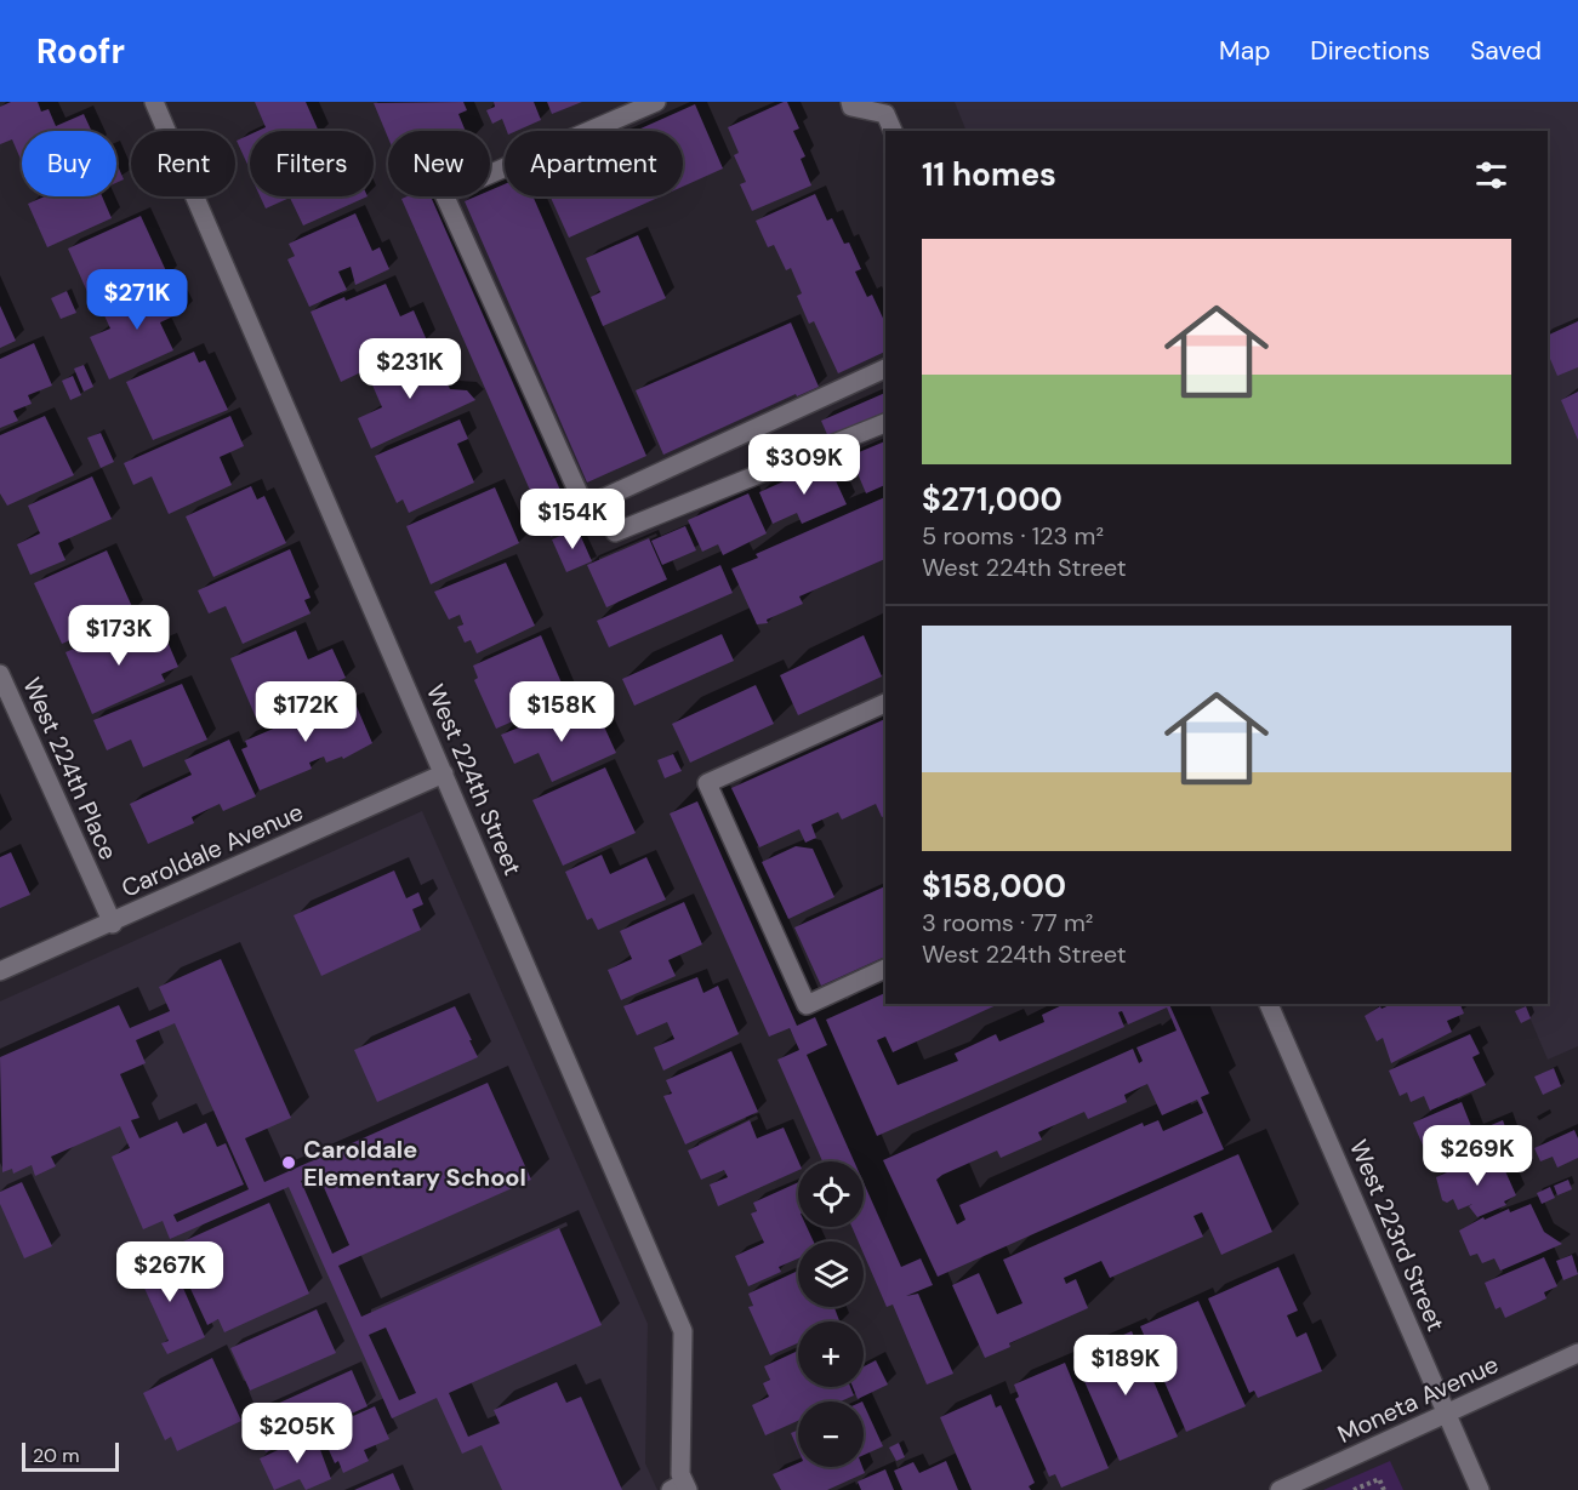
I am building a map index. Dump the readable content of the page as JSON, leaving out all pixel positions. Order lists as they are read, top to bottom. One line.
{"streets":{"street":["West 224th Place","West 224th Street","Caroldale Avenue","West 223rd Street","Moneta Avenue"]},"crossings":[["West 224th Place","Caroldale Avenue"],["West 224th Street","Caroldale Avenue"],["West 223rd Street","Moneta Avenue"]],"places":["Caroldale Elementary School"],"scale_bar":"20 m","page":{"header":"Roofr","nav":["Map","Directions","Saved"],"chip":["Buy","Rent","Filters","New","Apartment"],"heading":"11 homes","list":[{"name":"$271,000","note":"5 rooms · 123 m² · West 224th Street"},{"name":"$158,000","note":"3 rooms · 77 m² · West 224th Street"}],"price":["$271K","$231K","$309K","$154K","$173K","$172K","$158K","$269K","$267K","$189K","$205K"],"map_buttons":["+","−"],"scale":"20 m"}}
